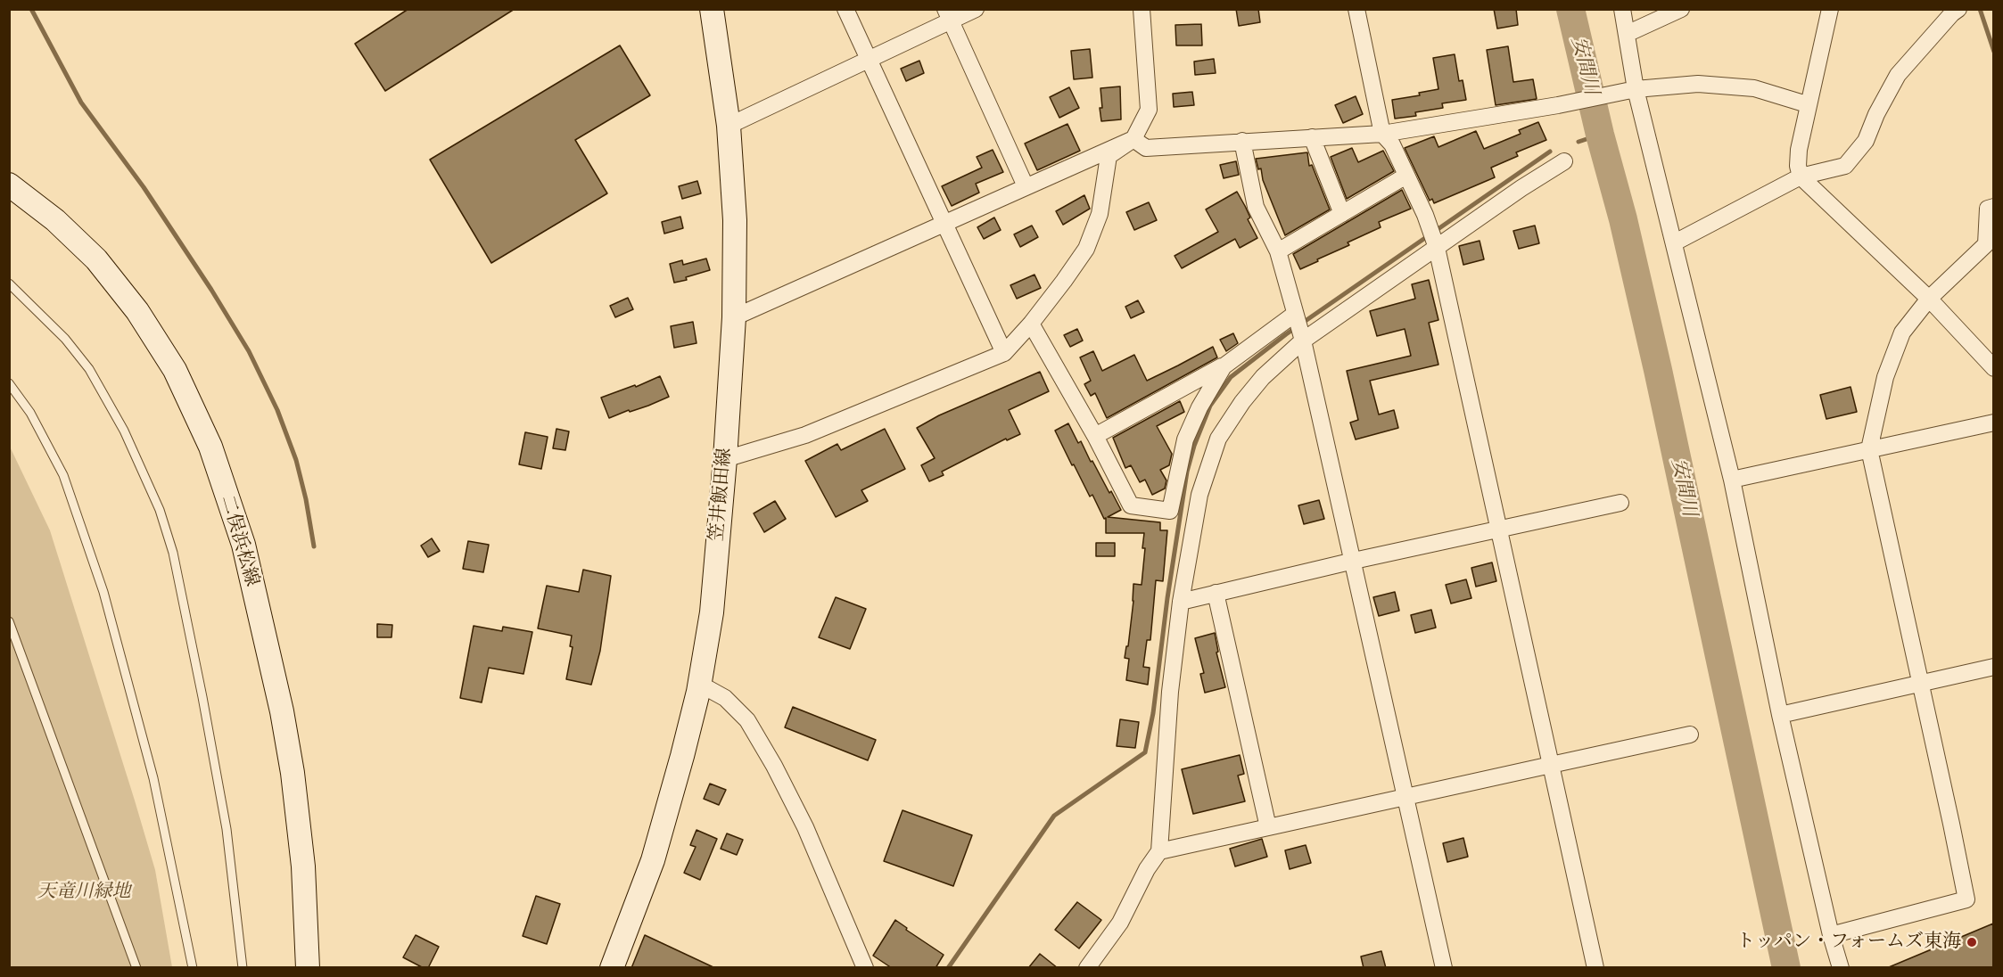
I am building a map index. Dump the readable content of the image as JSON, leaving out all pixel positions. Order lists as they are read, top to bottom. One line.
{"streets":{"main road":["笠井飯田線","二俣浜松線"]},"water":["安間川"],"parks":["天竜川緑地"],"places":["トッパン・フォームズ東海"]}
